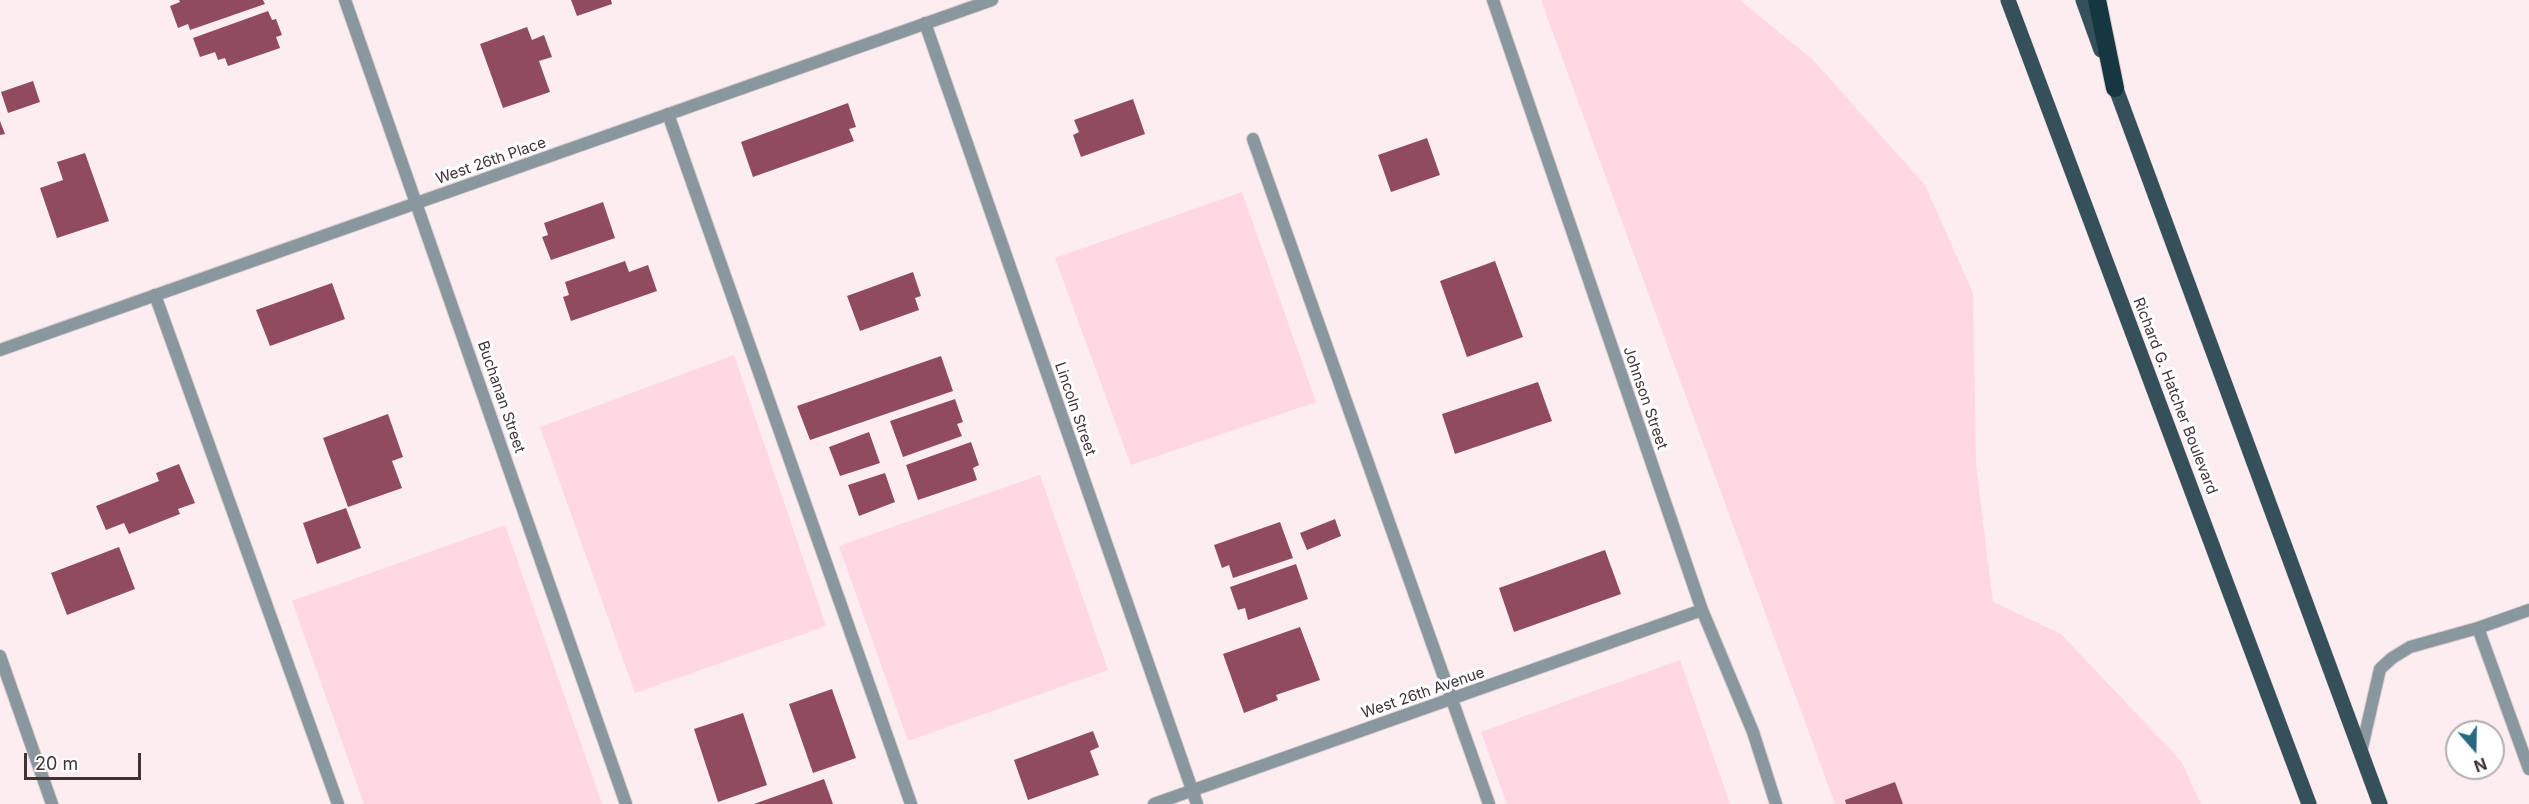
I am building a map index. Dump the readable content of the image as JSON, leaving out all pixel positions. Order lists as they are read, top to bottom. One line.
{"streets":{"main road":["Richard G. Hatcher Boulevard"],"street":["West 26th Place","Buchanan Street","Johnson Street","Lincoln Street","West 26th Avenue"]},"crossings":[["West 26th Place","Buchanan Street"],["West 26th Place","Lincoln Street"],["Johnson Street","West 26th Avenue"],["Lincoln Street","West 26th Avenue"]],"scale_bar":"20 m","north":"bottom"}
